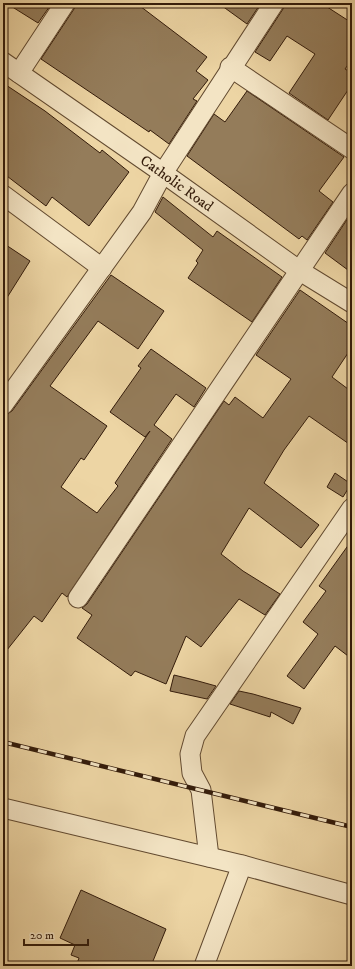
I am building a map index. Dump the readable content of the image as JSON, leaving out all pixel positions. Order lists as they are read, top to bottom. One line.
{"streets":{"street":["Catholic Road"]},"scale_bar":"20 m"}
